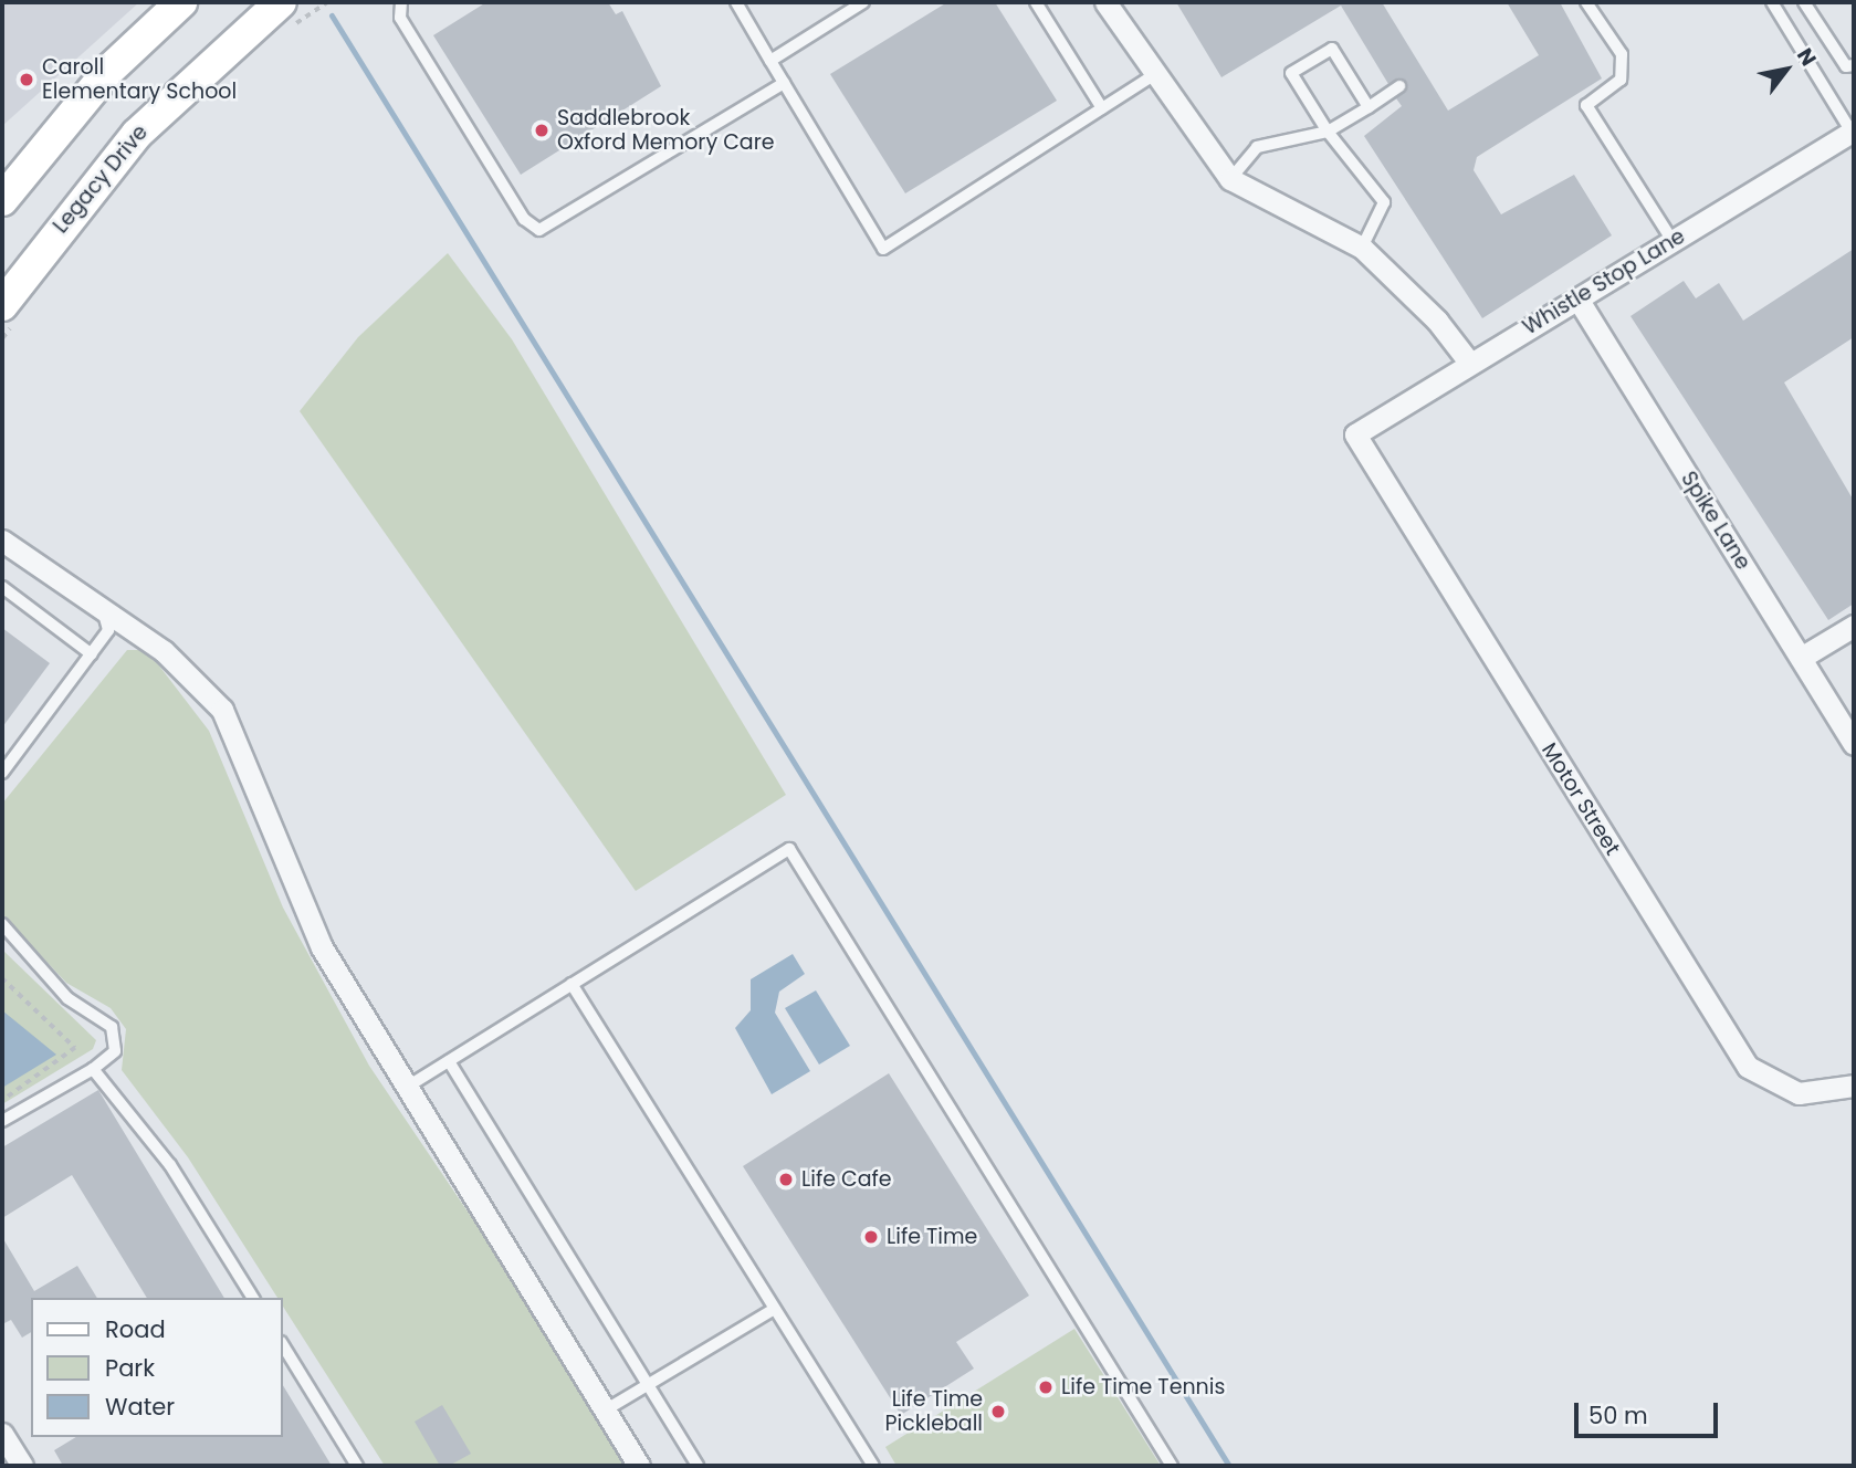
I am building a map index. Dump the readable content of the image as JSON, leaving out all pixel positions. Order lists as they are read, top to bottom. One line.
{"streets":{"main road":["Legacy Drive"],"street":["Whistle Stop Lane","Spike Lane","Motor Street"]},"crossings":[["Whistle Stop Lane","Spike Lane"],["Whistle Stop Lane","Motor Street"]],"places":["Caroll Elementary School","Saddlebrook Oxford Memory Care","Life Cafe","Life Time","Life Time Tennis","Life Time Pickleball"],"legend":["Road","Park","Water"],"scale_bar":"50 m","north":"top right"}
